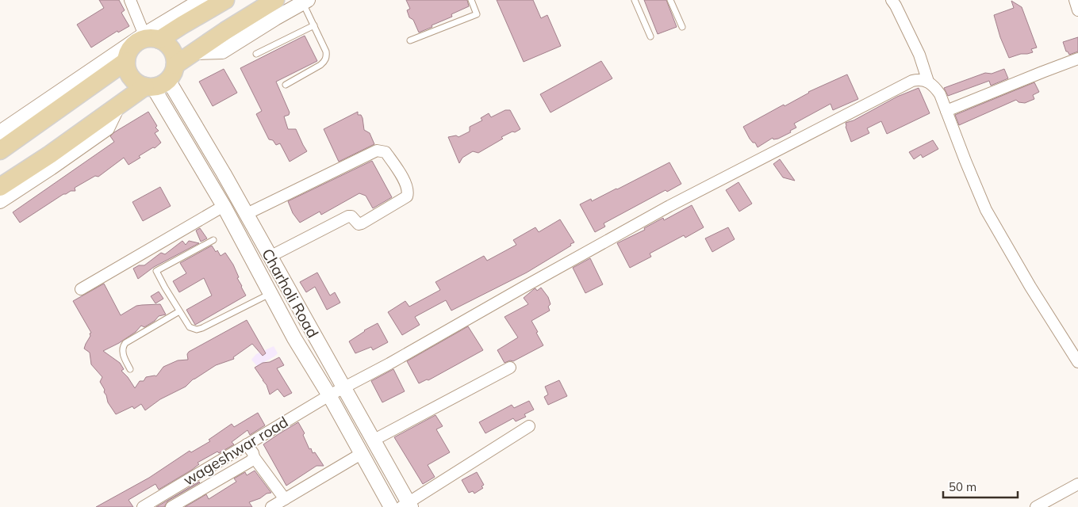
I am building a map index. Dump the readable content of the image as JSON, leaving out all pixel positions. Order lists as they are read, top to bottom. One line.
{"streets":{"street":["Charholi Road","wageshwar road"]},"crossings":[["Charholi Road","wageshwar road"]],"scale_bar":"50 m"}
